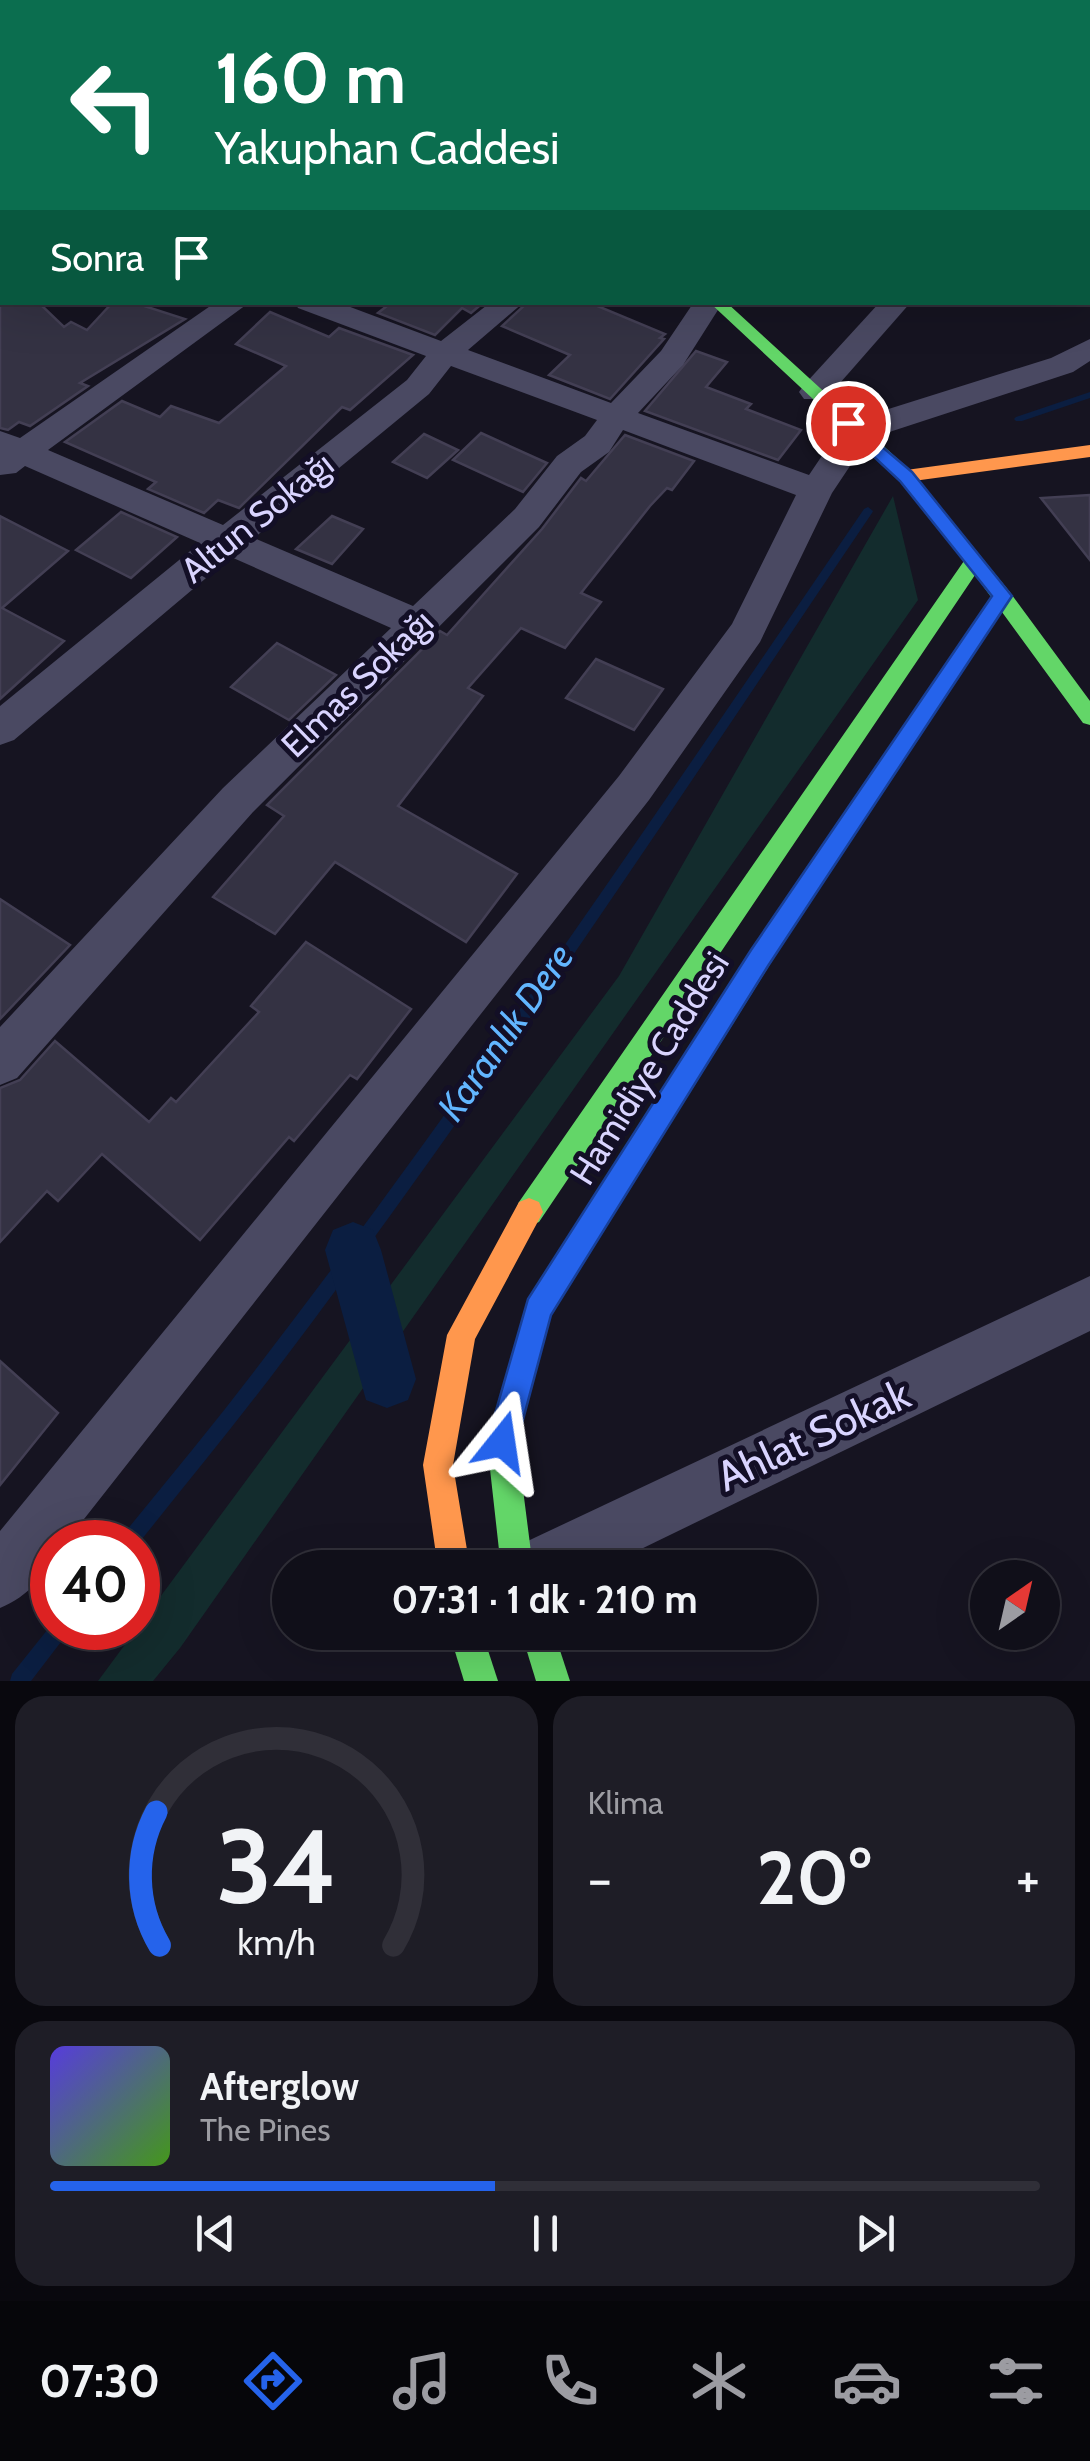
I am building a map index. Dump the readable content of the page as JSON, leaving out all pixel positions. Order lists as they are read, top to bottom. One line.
{"streets":{"street":["Altun Sokağı","Elmas Sokağı","Hamidiye Caddesi","Ahlat Sokak"]},"water":["Karanlık Dere"],"north":"top right","page":{"turn":["160 m","Yakuphan Caddesi"],"then":"Sonra","limit":"40","trip":"07:31 · 1 dk · 210 m","tile":"Klima","heat":["−","20°","+"],"song":["Afterglow","The Pines"],"tabs":"07:30","gauge":["34","km/h"]}}
